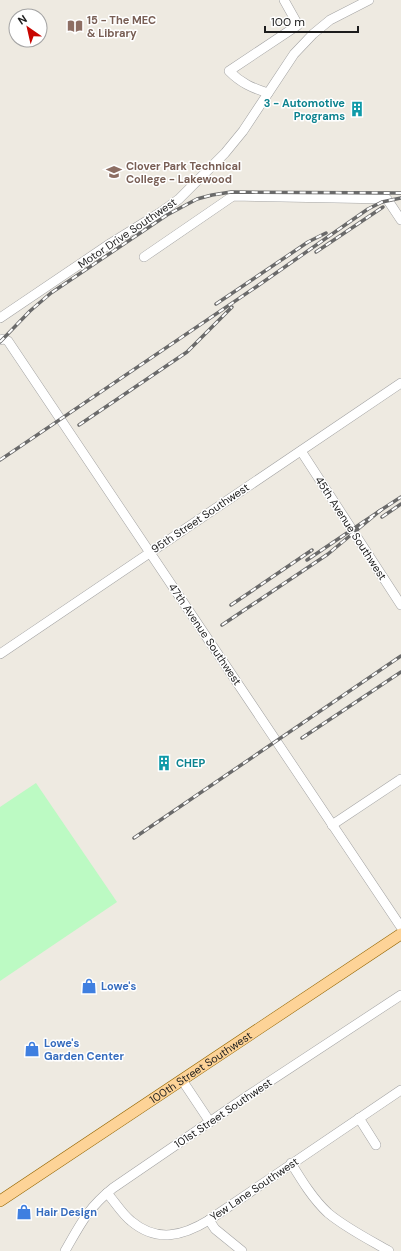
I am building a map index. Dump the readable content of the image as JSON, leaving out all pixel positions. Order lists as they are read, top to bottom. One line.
{"streets":{"main road":["100th Street Southwest"],"street":["Motor Drive Southwest","95th Street Southwest","45th Avenue Southwest","47th Avenue Southwest","101st Street Southwest","Yew Lane Southwest"]},"crossings":[["95th Street Southwest","45th Avenue Southwest"],["95th Street Southwest","47th Avenue Southwest"],["101st Street Southwest","Yew Lane Southwest"]],"places":{"library":["15 - The MEC & Library"],"building":["3 - Automotive Programs","CHEP"],"school or university":["Clover Park Technical College - Lakewood"],"shop":["Lowe's","Lowe's Garden Center","Hair Design"]},"scale_bar":"100 m","north":"top left"}
